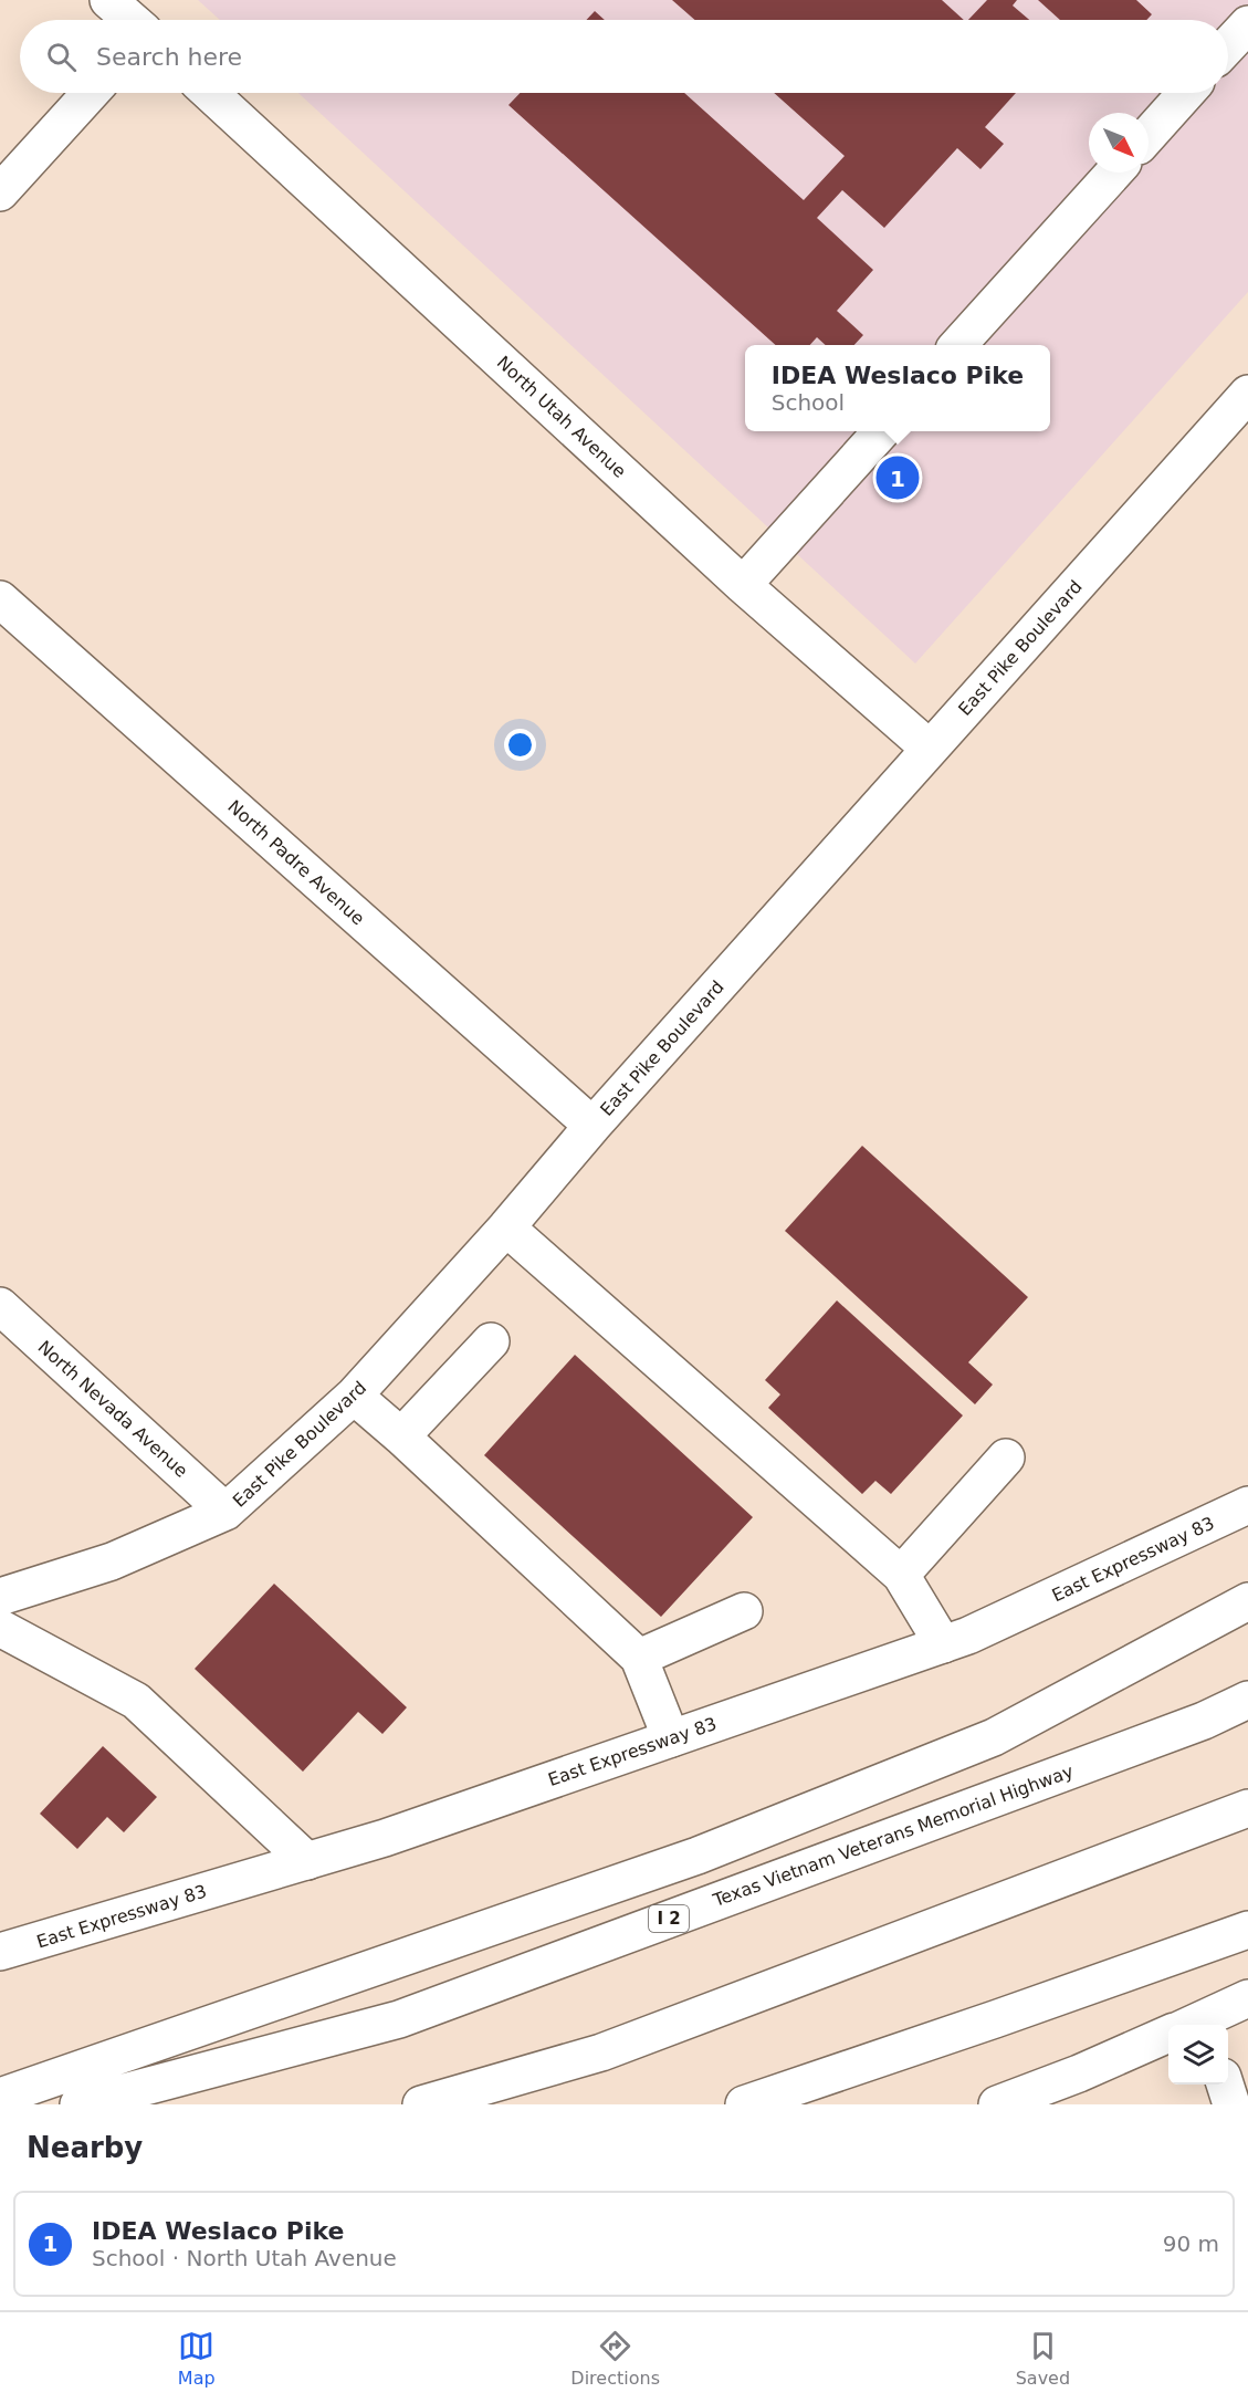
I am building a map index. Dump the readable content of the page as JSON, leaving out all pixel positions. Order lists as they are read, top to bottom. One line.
{"streets":{"main road":["North Utah Avenue","East Pike Boulevard","North Padre Avenue","North Nevada Avenue","East Expressway 83","Texas Vietnam Veterans Memorial Highway","I 2"]},"crossings":[["North Utah Avenue","East Pike Boulevard"],["East Pike Boulevard","North Padre Avenue"],["East Pike Boulevard","North Nevada Avenue"]],"north":"bottom right","page":{"search":"Search here","popup":["IDEA Weslaco Pike","School"],"pins":"1","heading":"Nearby","list":[{"mark":"1","name":"IDEA Weslaco Pike","note":"School · North Utah Avenue","value":"90 m"}],"nav":["Map","Directions","Saved"]}}
